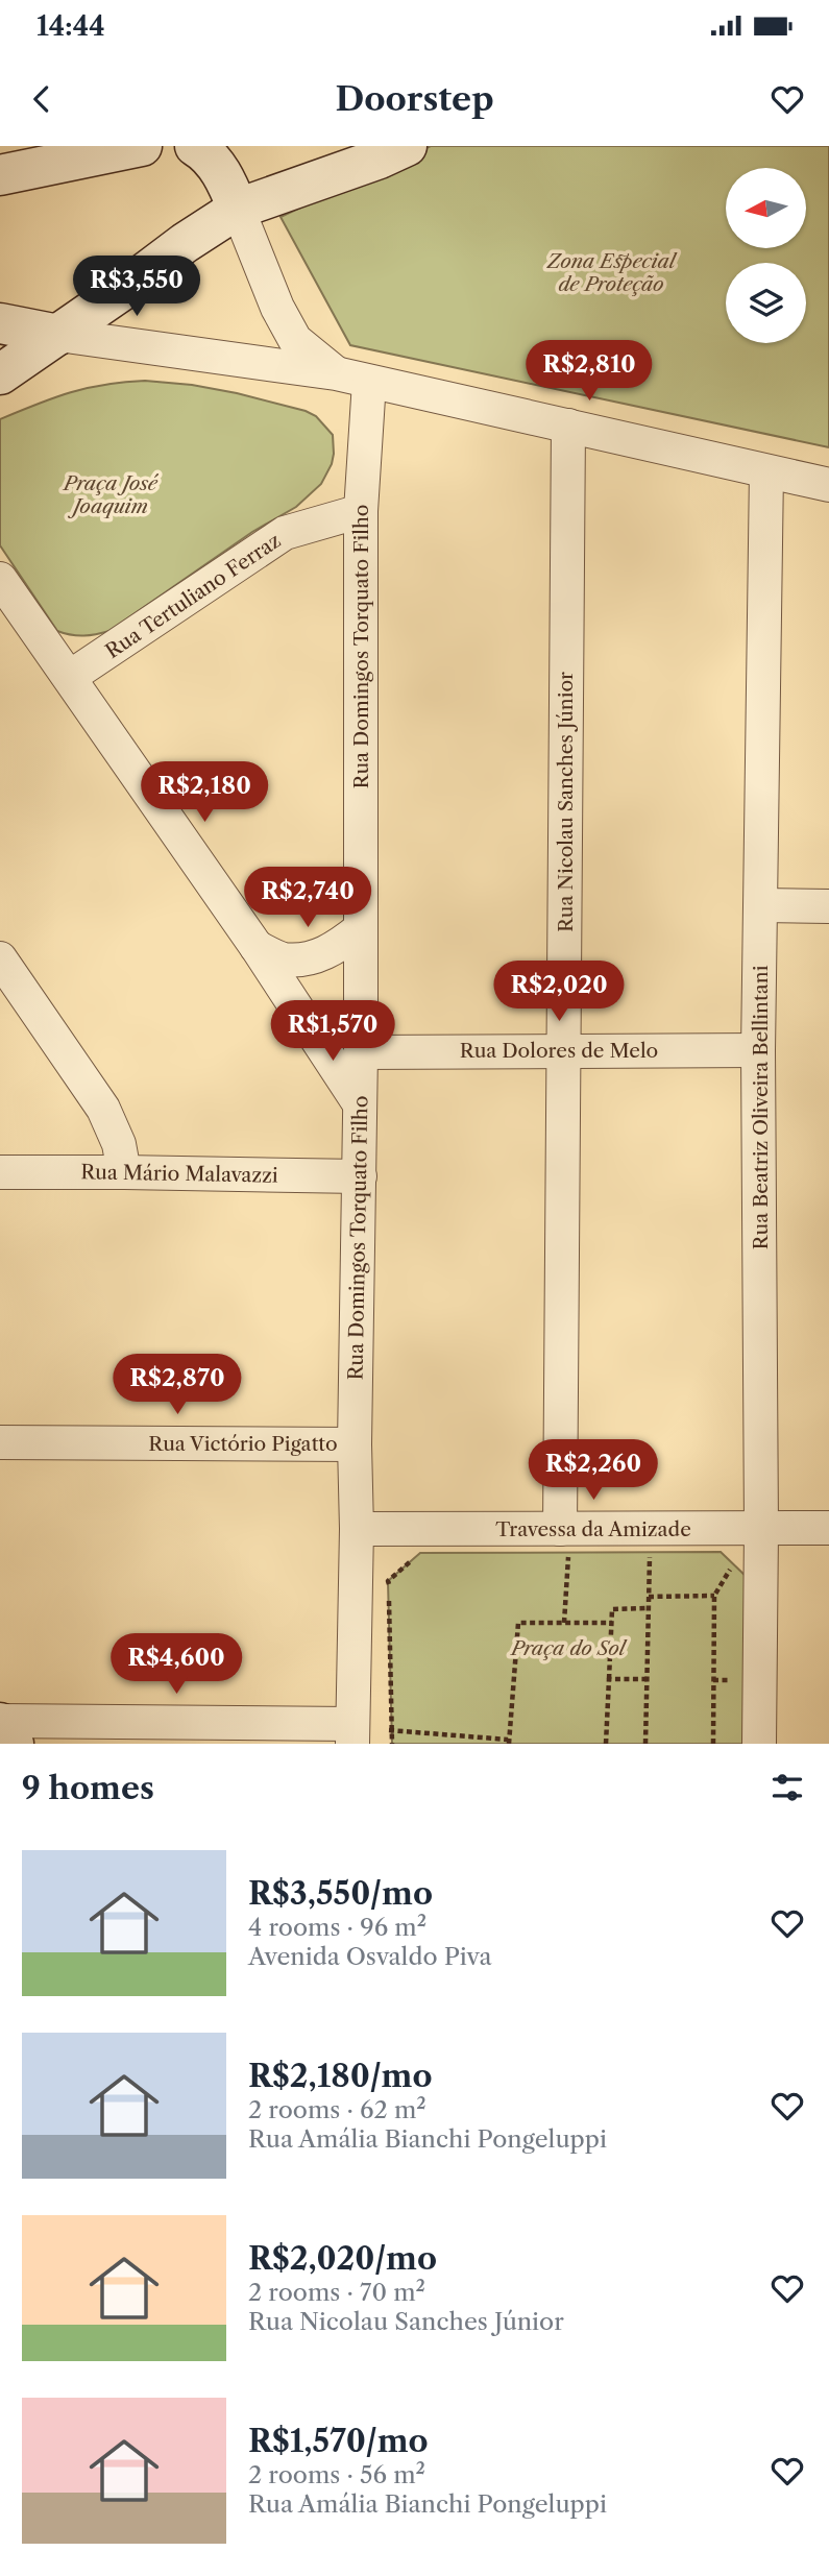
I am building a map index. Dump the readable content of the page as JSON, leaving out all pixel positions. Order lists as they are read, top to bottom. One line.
{"streets":{"street":["Rua Tertuliano Ferraz","Rua Domingos Torquato Filho","Rua Nicolau Sanches Júnior","Rua Dolores de Melo","Rua Beatriz Oliveira Bellintani","Rua Mário Malavazzi","Rua Victório Pigatto","Travessa da Amizade"]},"crossings":[["Rua Tertuliano Ferraz","Rua Domingos Torquato Filho"],["Rua Domingos Torquato Filho","Rua Dolores de Melo"],["Rua Domingos Torquato Filho","Rua Mário Malavazzi"],["Rua Domingos Torquato Filho","Rua Victório Pigatto"],["Rua Domingos Torquato Filho","Travessa da Amizade"],["Rua Nicolau Sanches Júnior","Rua Dolores de Melo"],["Rua Nicolau Sanches Júnior","Travessa da Amizade"],["Rua Dolores de Melo","Rua Beatriz Oliveira Bellintani"],["Rua Beatriz Oliveira Bellintani","Travessa da Amizade"]],"parks":["Zona Especial de Proteção","Praça José Joaquim","Praça do Sol"],"north":"left","page":{"status":"14:44","header":"Doorstep","price":["R$3,550","R$2,810","R$2,180","R$2,740","R$2,020","R$1,570","R$2,870","R$2,260","R$4,600"],"heading":"9 homes","list":[{"name":"R$3,550/mo","note":"4 rooms · 96 m² · Avenida Osvaldo Piva"},{"name":"R$2,180/mo","note":"2 rooms · 62 m² · Rua Amália Bianchi Pongeluppi"},{"name":"R$2,020/mo","note":"2 rooms · 70 m² · Rua Nicolau Sanches Júnior"},{"name":"R$1,570/mo","note":"2 rooms · 56 m² · Rua Amália Bianchi Pongeluppi"}]}}
